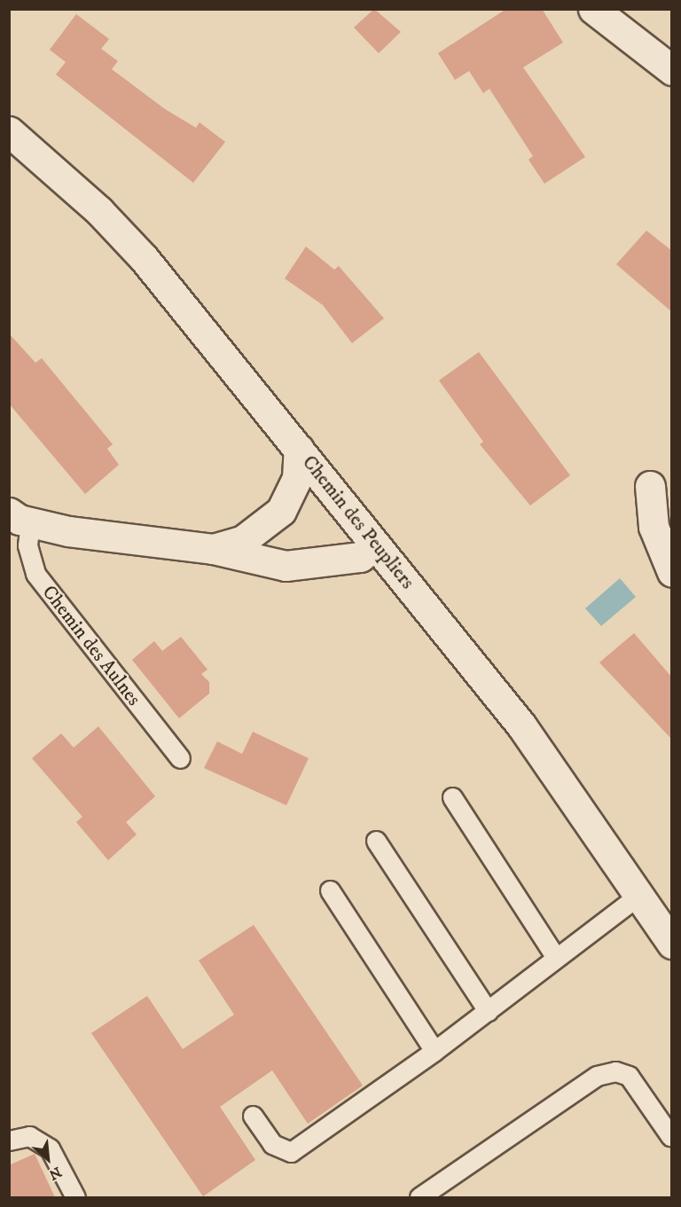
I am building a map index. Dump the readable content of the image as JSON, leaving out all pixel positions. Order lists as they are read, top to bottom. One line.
{"streets":{"street":["Chemin des Peupliers","Chemin des Aulnes"]},"crossings":[["Chemin des Peupliers","Chemin des Aulnes"]],"north":"bottom right"}
